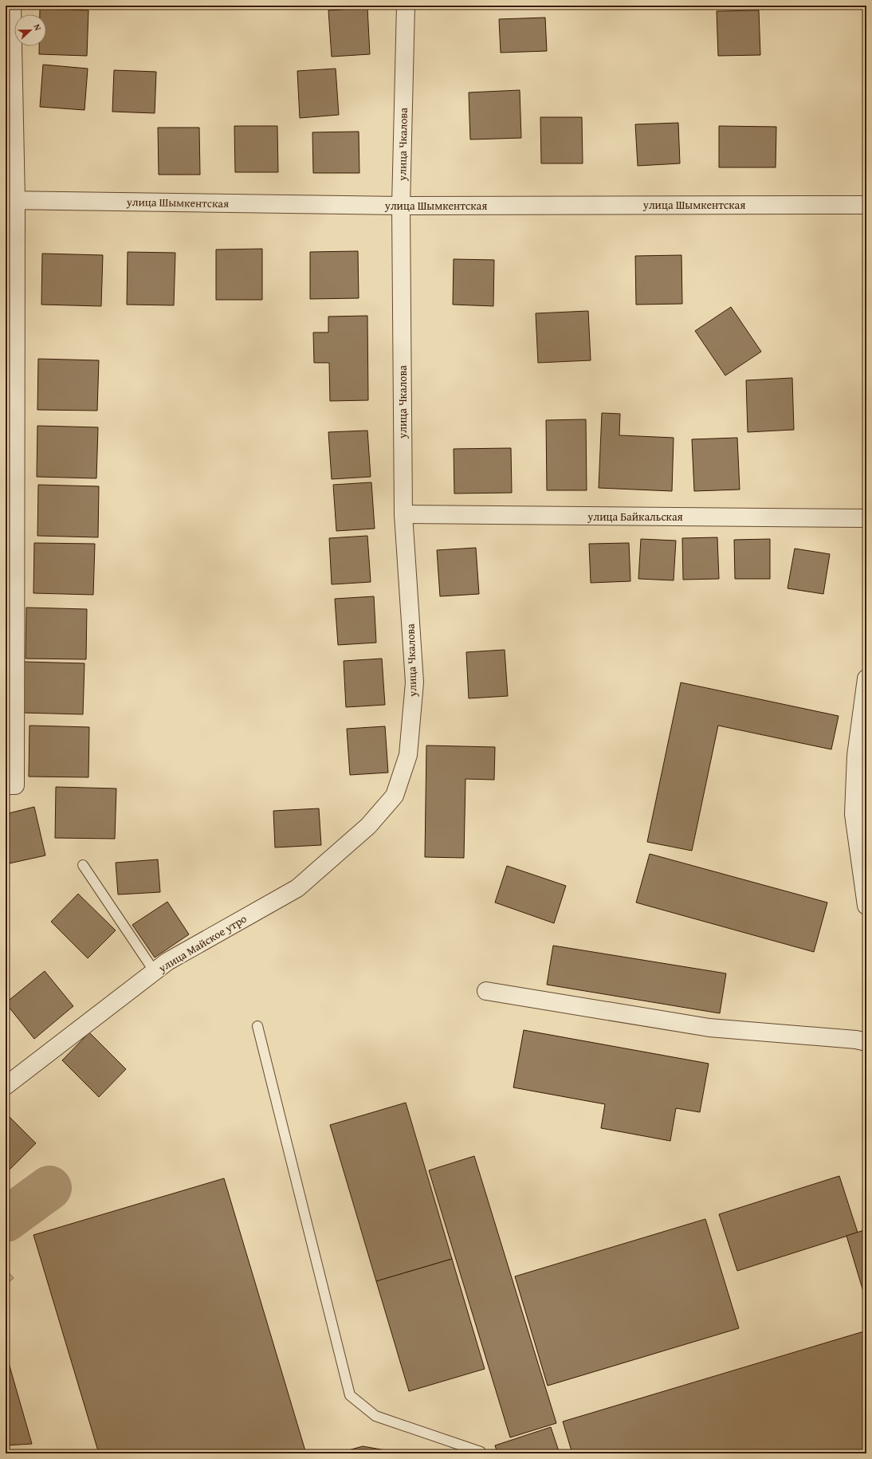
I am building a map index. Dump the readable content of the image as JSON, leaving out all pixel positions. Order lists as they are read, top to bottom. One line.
{"streets":{"street":["улица Чкалова","улица Шымкентская","улица Байкальская","улица Майское утро"]},"crossings":[["улица Чкалова","улица Шымкентская"],["улица Чкалова","улица Байкальская"],["улица Чкалова","улица Майское утро"]],"north":"right"}
